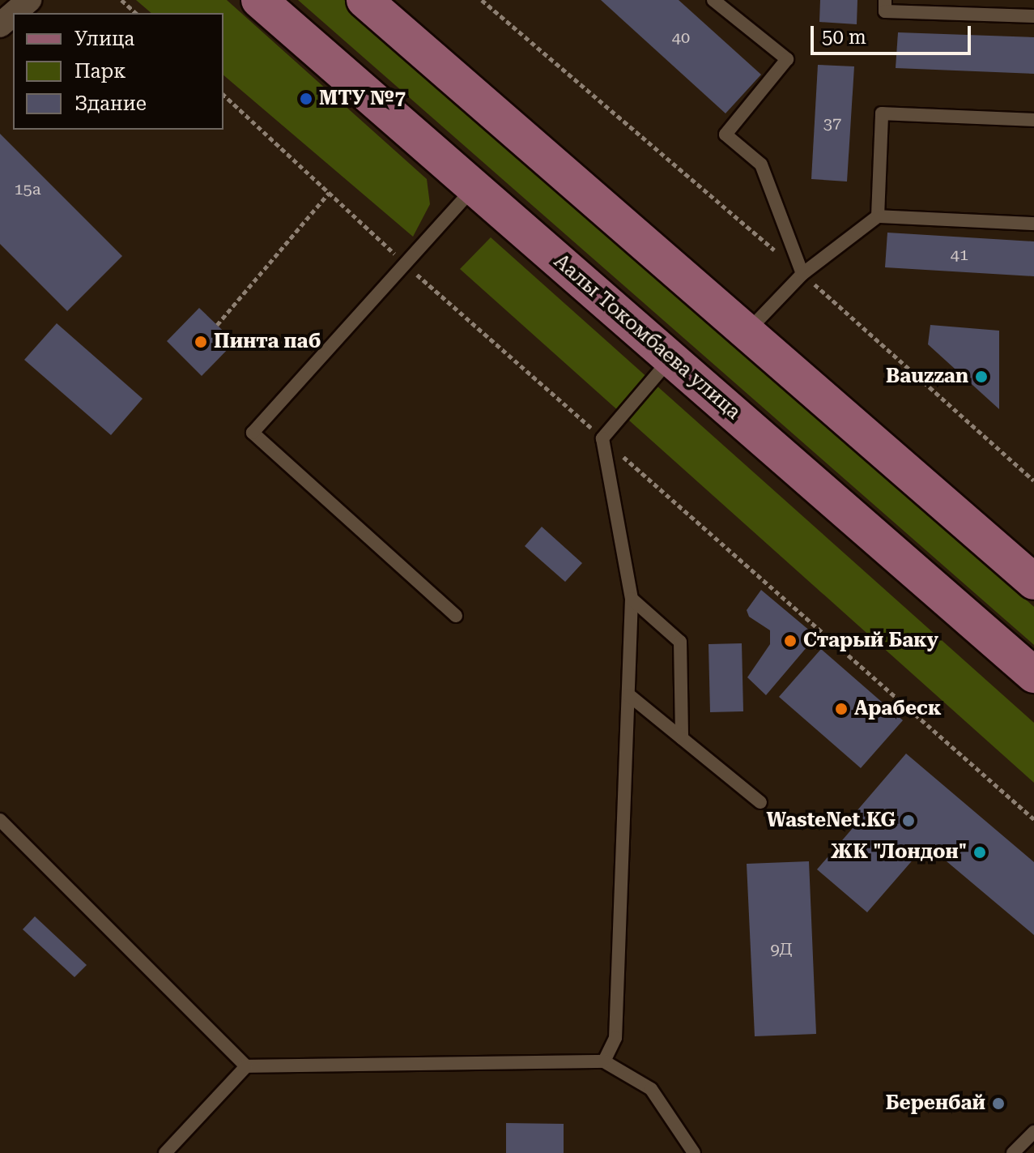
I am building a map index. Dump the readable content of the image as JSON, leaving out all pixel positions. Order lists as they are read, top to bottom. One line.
{"streets":{"main road":["Аалы Токомбаева улица"]},"places":["МТУ №7","Пинта паб","Bauzzan","Старый Баку","Арабеск","WasteNet.KG","ЖК \"Лондон\"","Беренбай"],"house_numbers":["40","37","15а","41","9Д"],"legend":["Улица","Парк","Здание"],"scale_bar":"50 m"}
